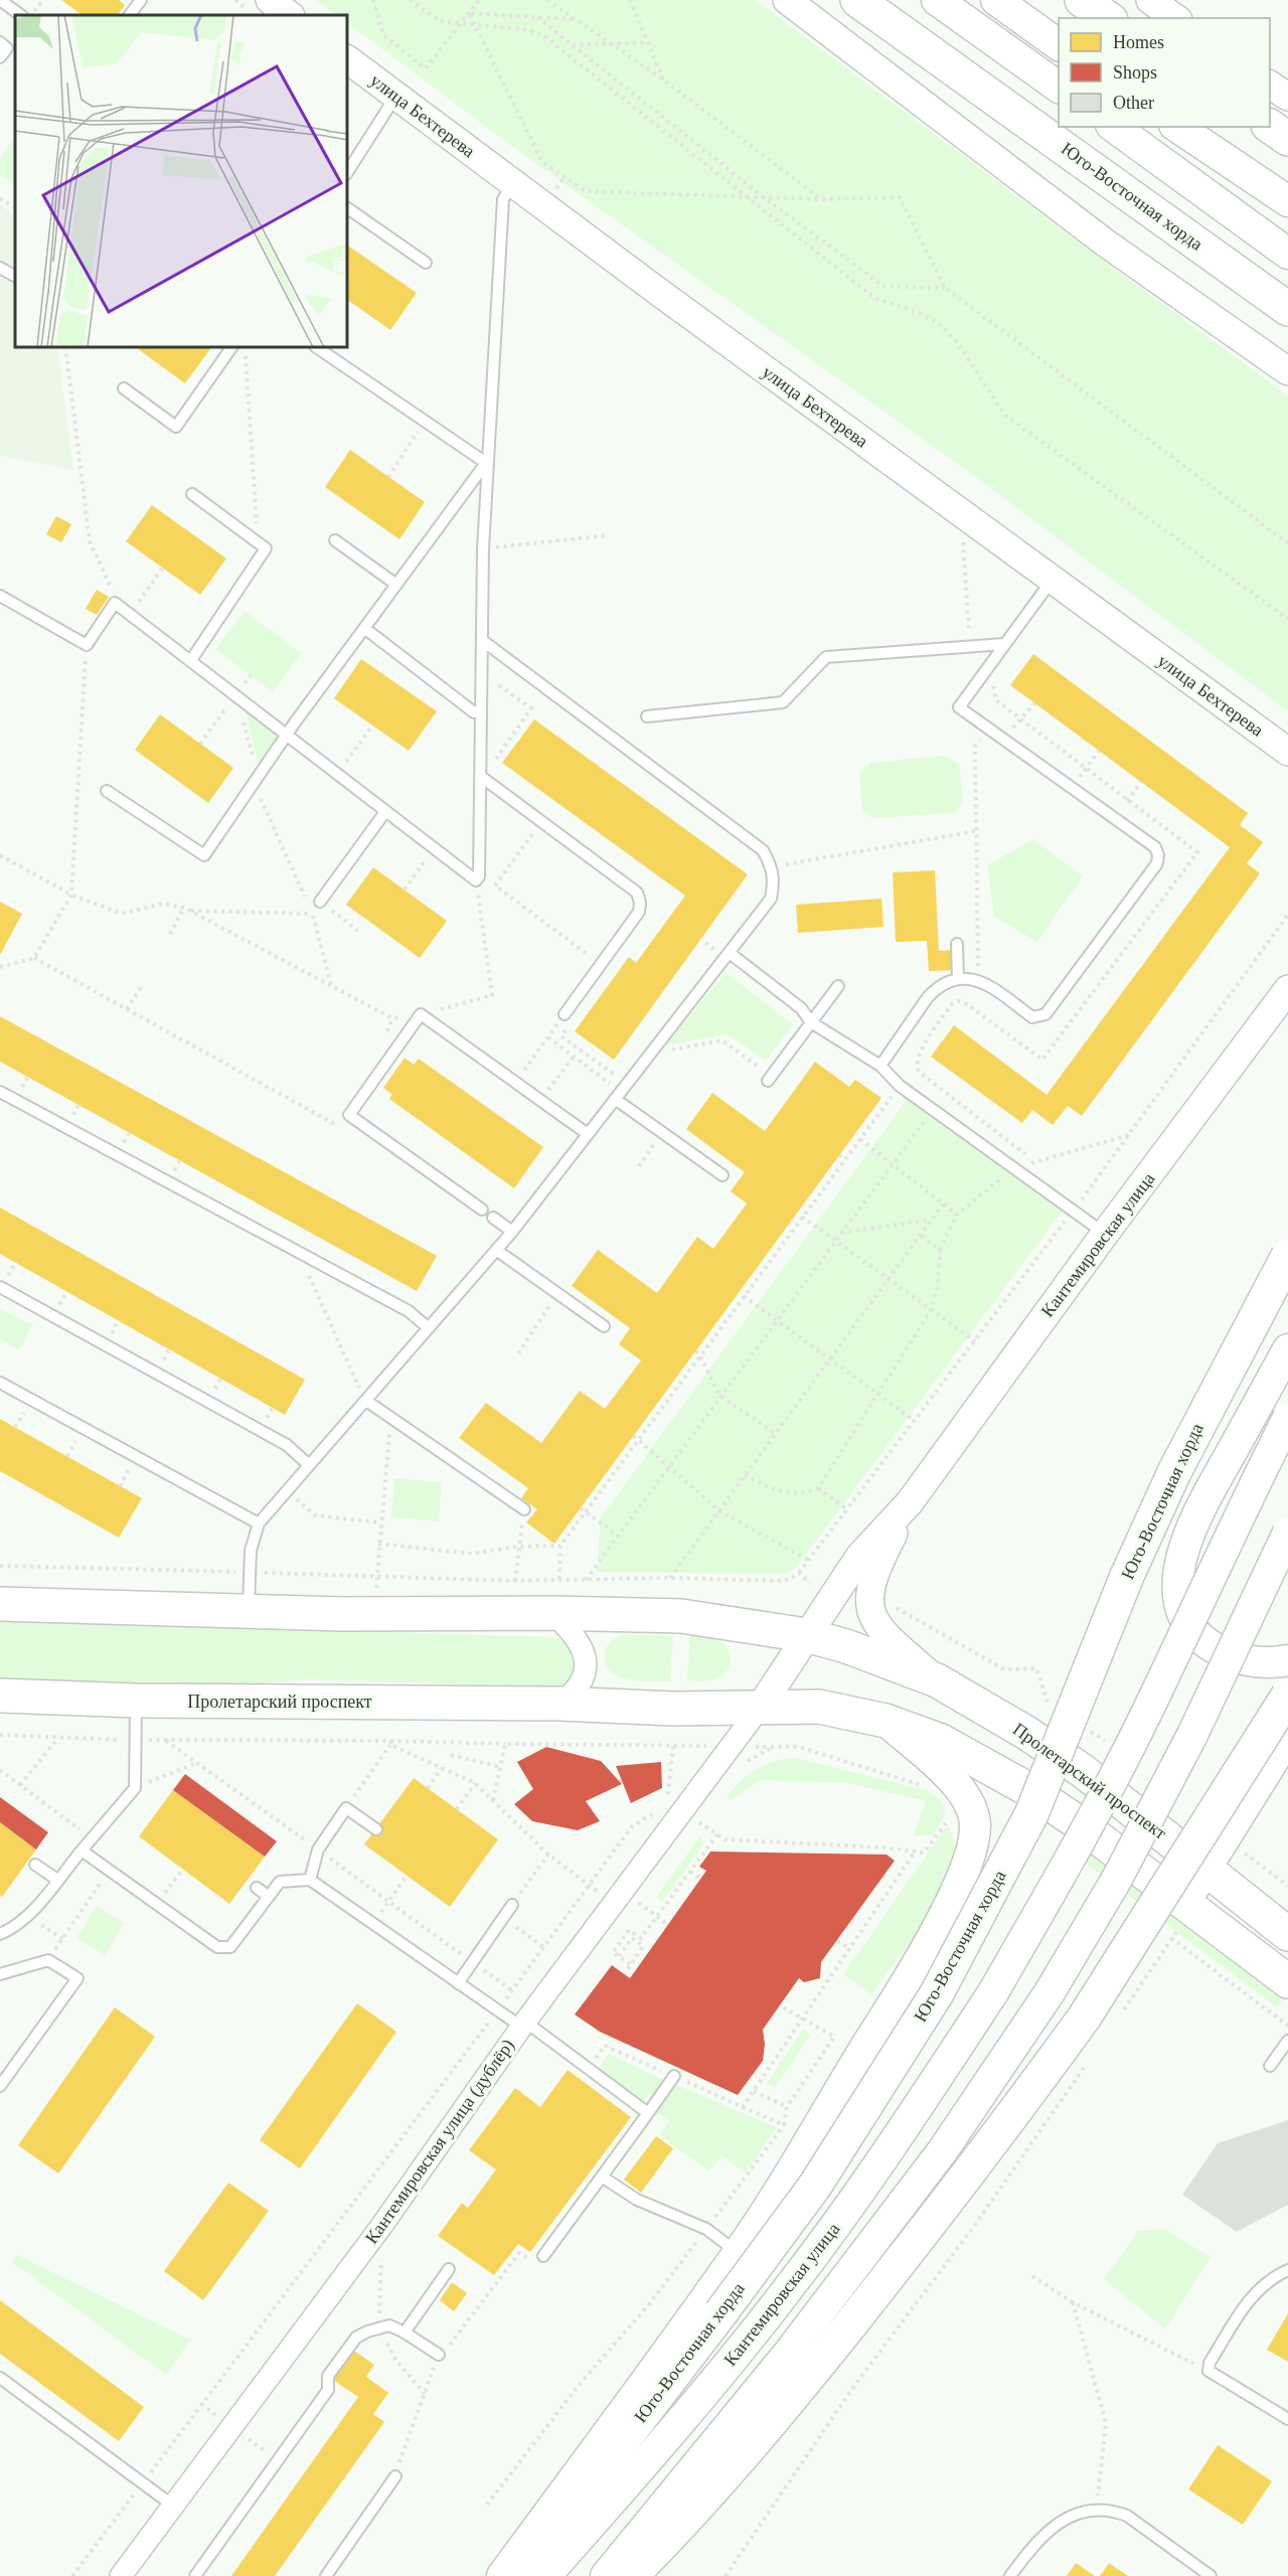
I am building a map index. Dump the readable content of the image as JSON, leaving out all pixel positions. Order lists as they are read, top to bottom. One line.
{"streets":{"main road":["Юго-Восточная хорда","Кантемировская улица","Пролетарский проспект"],"street":["улица Бехтерева","Кантемировская улица (дублёр)"]},"crossings":[["Кантемировская улица","Пролетарский проспект"],["Кантемировская улица","Кантемировская улица (дублёр)"],["Пролетарский проспект","Кантемировская улица (дублёр)"]],"legend":["Homes","Shops","Other"]}
